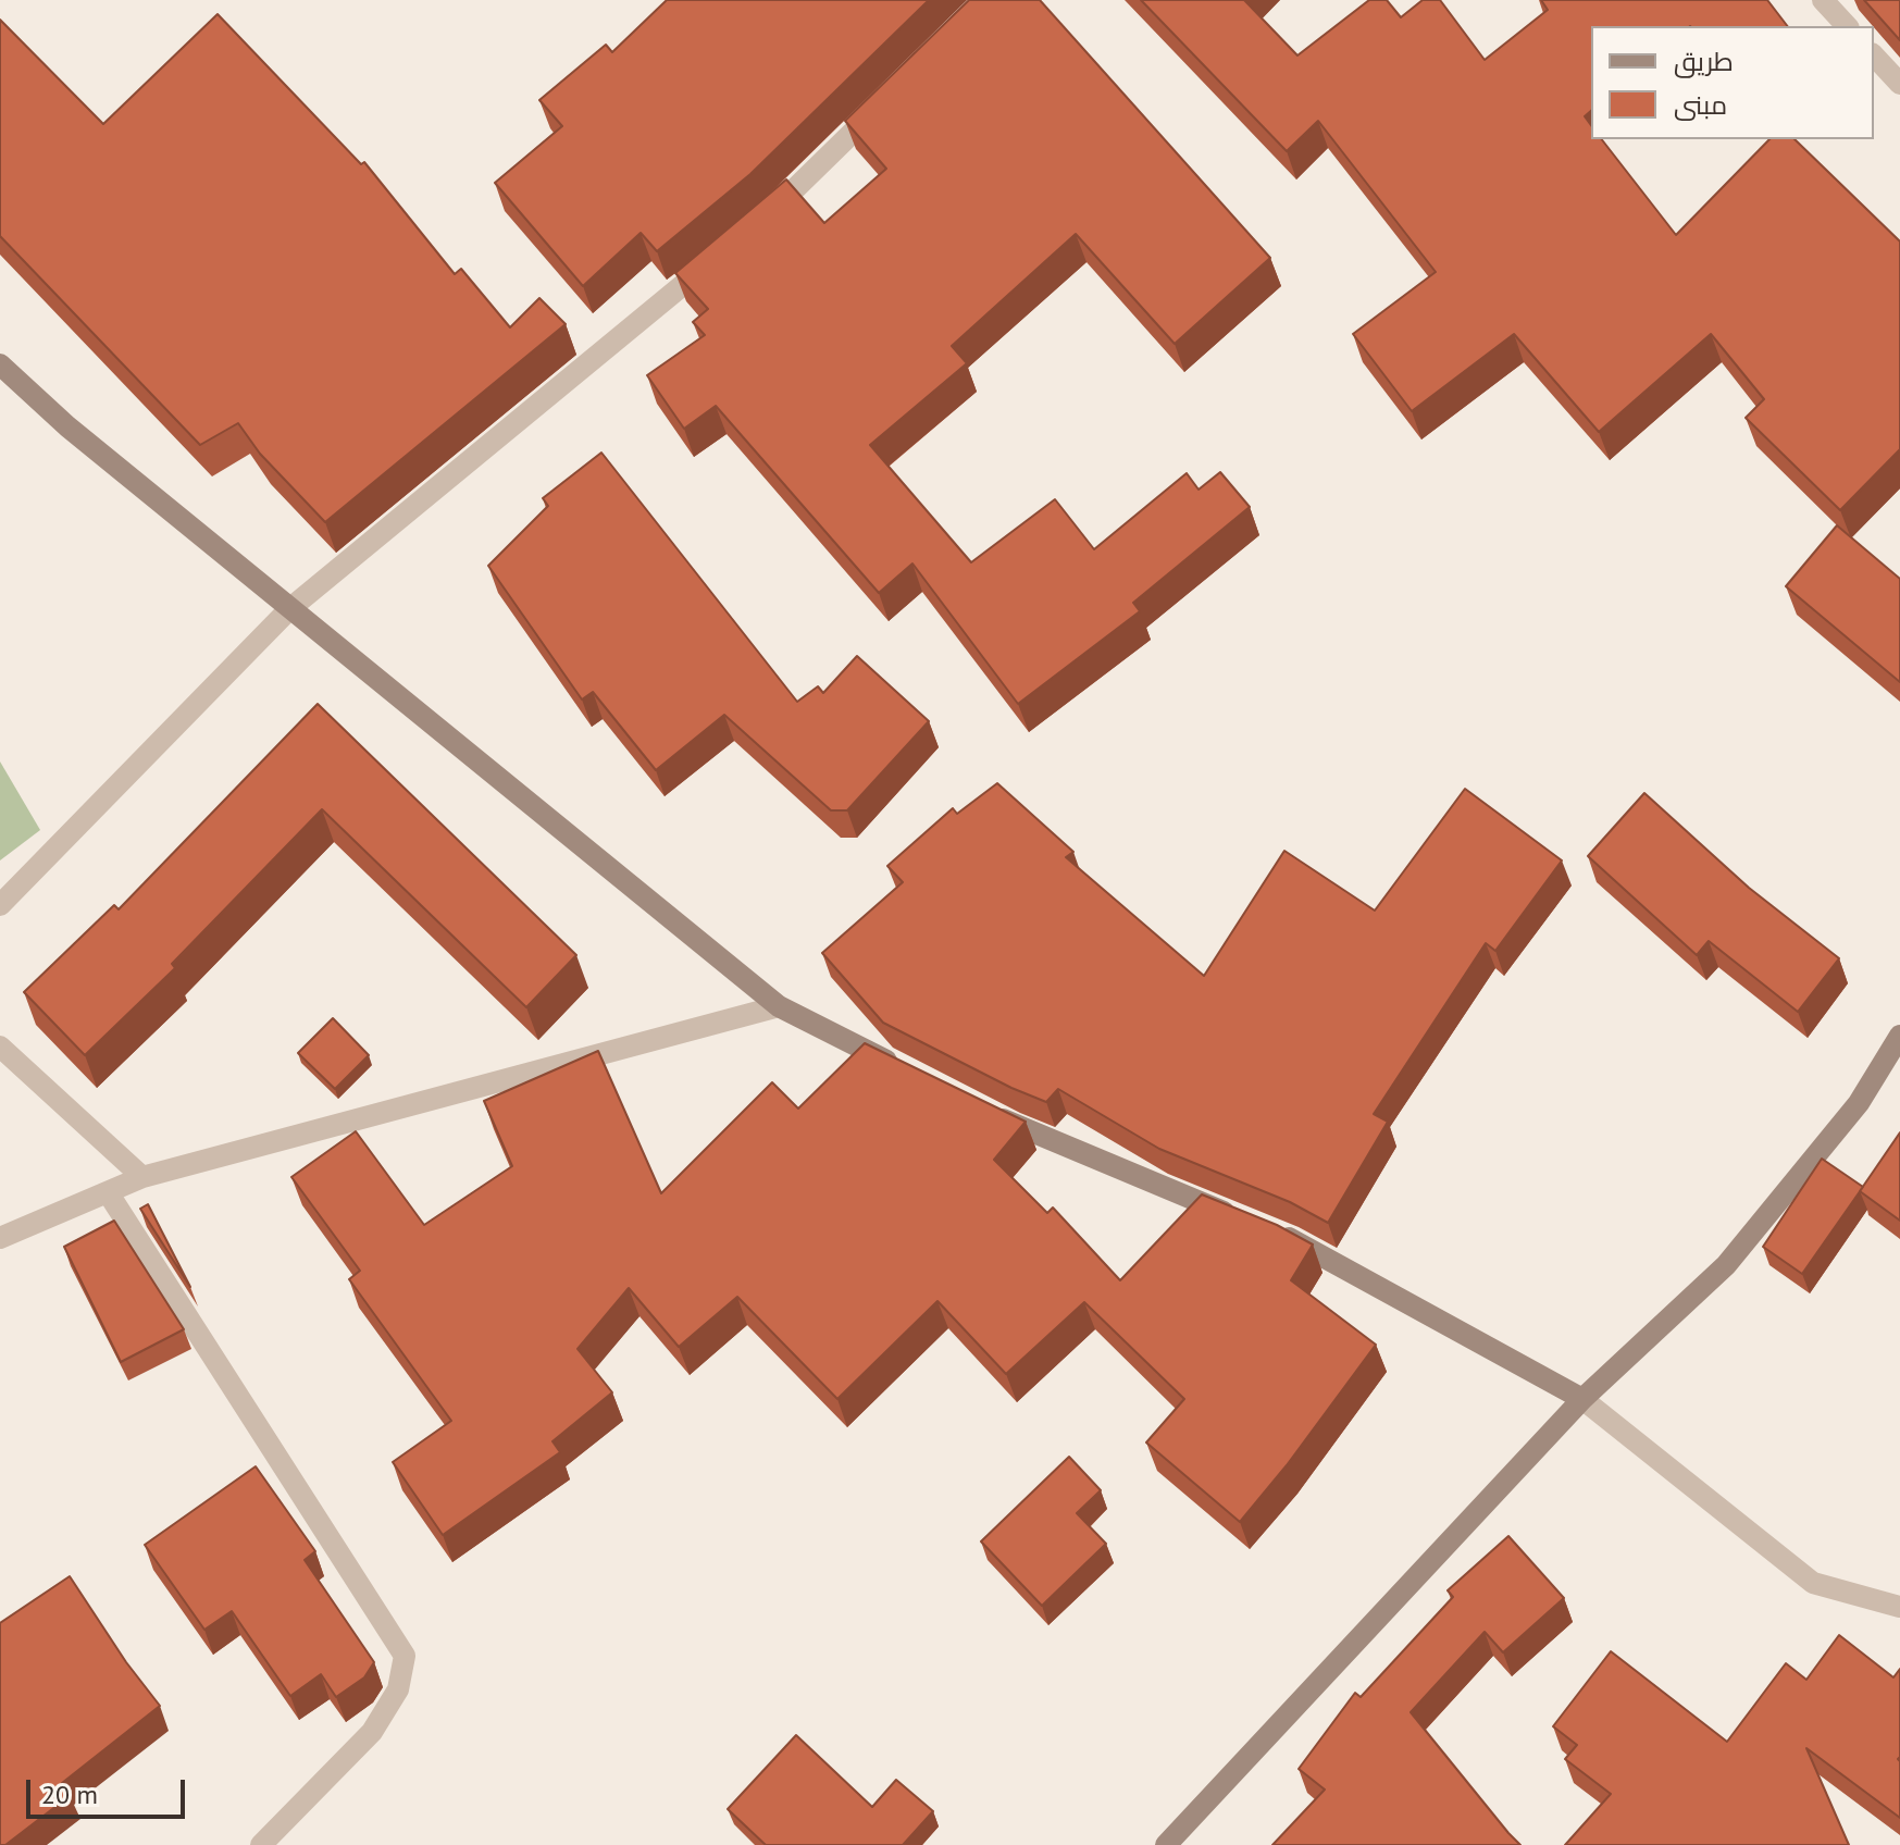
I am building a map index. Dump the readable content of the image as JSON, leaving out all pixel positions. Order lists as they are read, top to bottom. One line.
{"legend":["طريق","مبنى"],"scale_bar":"20 m"}
